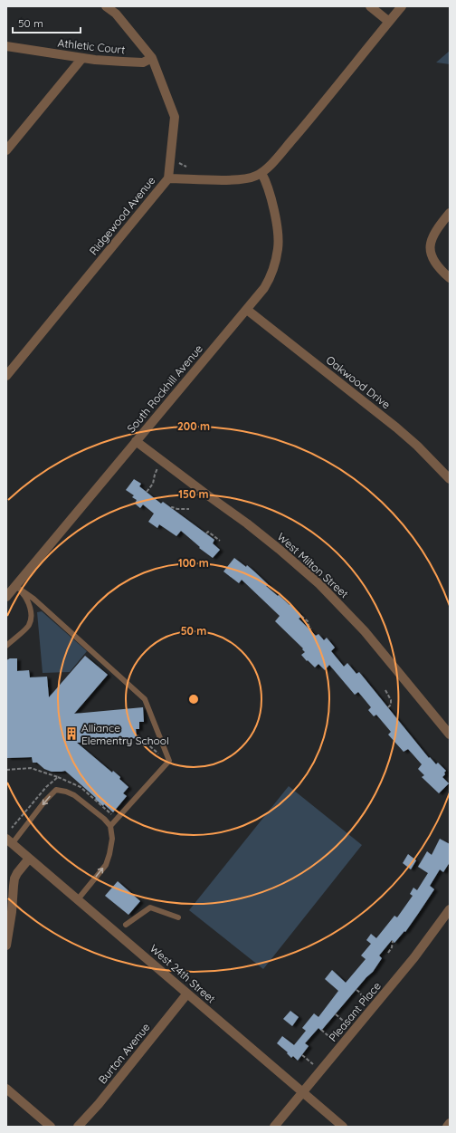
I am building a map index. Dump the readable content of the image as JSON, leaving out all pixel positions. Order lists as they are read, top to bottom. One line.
{"streets":{"street":["Athletic Court","Ridgewood Avenue","Oakwood Drive","South Rockhill Avenue","West Milton Street","West 24th Street","Pleasant Place","Burton Avenue"]},"crossings":[["Ridgewood Avenue","South Rockhill Avenue"],["Oakwood Drive","South Rockhill Avenue"],["South Rockhill Avenue","West Milton Street"],["West 24th Street","Pleasant Place"],["West 24th Street","Burton Avenue"]],"places":{"building":["Alliance Elementry School"]},"scale_bar":"50 m","rings":["200 m","150 m","100 m","50 m"]}
